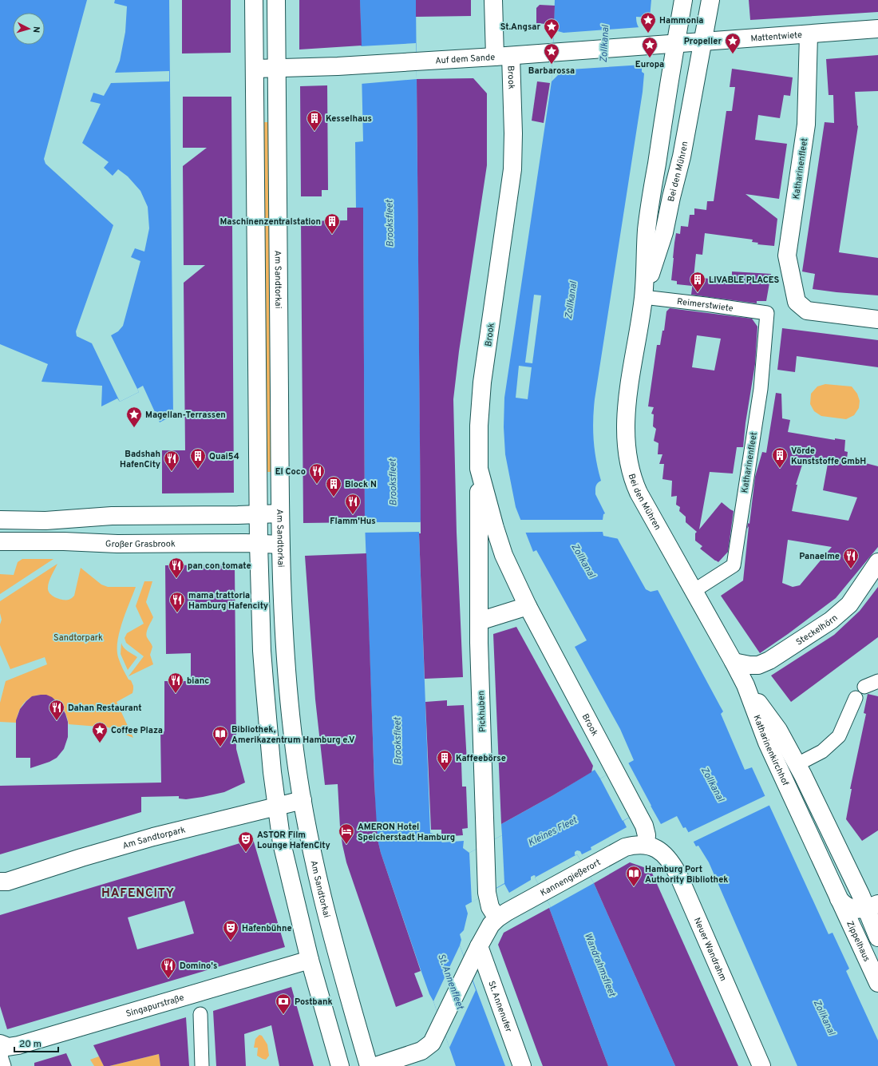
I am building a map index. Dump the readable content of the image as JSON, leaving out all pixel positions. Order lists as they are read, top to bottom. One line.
{"streets":{"street":["Mattentwiete","Auf dem Sande","Brook","Katharinenfleet","Bei den Mühren","Am Sandtorkai","Reimerstwiete","Großer Grasbrook","Steckelhörn","Pickhuben","Katharinenkirchhof","Am Sandtorpark","Kannengießerort","Zippelhaus","Neuer Wandrahm","Singapurstraße","St. Annenufer"]},"crossings":[["Mattentwiete","Auf dem Sande"],["Mattentwiete","Katharinenfleet"],["Mattentwiete","Bei den Mühren"],["Auf dem Sande","Brook"],["Auf dem Sande","Bei den Mühren"],["Auf dem Sande","Am Sandtorkai"],["Brook","Pickhuben"],["Brook","Kannengießerort"],["Brook","Neuer Wandrahm"],["Katharinenfleet","Bei den Mühren"],["Katharinenfleet","Reimerstwiete"],["Bei den Mühren","Reimerstwiete"],["Bei den Mühren","Steckelhörn"],["Bei den Mühren","Katharinenkirchhof"],["Am Sandtorkai","Großer Grasbrook"],["Am Sandtorkai","Am Sandtorpark"],["Pickhuben","Kannengießerort"],["Katharinenkirchhof","Zippelhaus"],["Kannengießerort","Neuer Wandrahm"]],"districts":["HAFENCITY"],"water":["Zollkanal","Brooksfleet","Kleines Fleet","Wandrahmsfleet","St. Annenfleet"],"parks":["Sandtorpark"],"places":{"place":["Hammonia","St.Angsar","Propeller","Europa","Barbarossa","Magellan-Terrassen","Coffee Plaza"],"building":["Kesselhaus","Maschinenzentralstation","LIVABLE PLACES","Vörde Kunststoffe GmbH","Quai54","Block N","Kaffeebörse"],"restaurant":["Badshah HafenCity","El Coco","Flamm'Hus","Panaelme","pan con tomate","mama trattoria Hamburg Hafencity","bianc","Dahan Restaurant","Domino's"],"library":["Bibliothek, Amerikazentrum Hamburg e.V","Hamburg Port Authority Bibliothek"],"hotel":["AMERON Hotel Speicherstadt Hamburg"],"theatre":["ASTOR Film Lounge HafenCity","Hafenbühne"],"bank":["Postbank"]},"scale_bar":"20 m","north":"right"}
